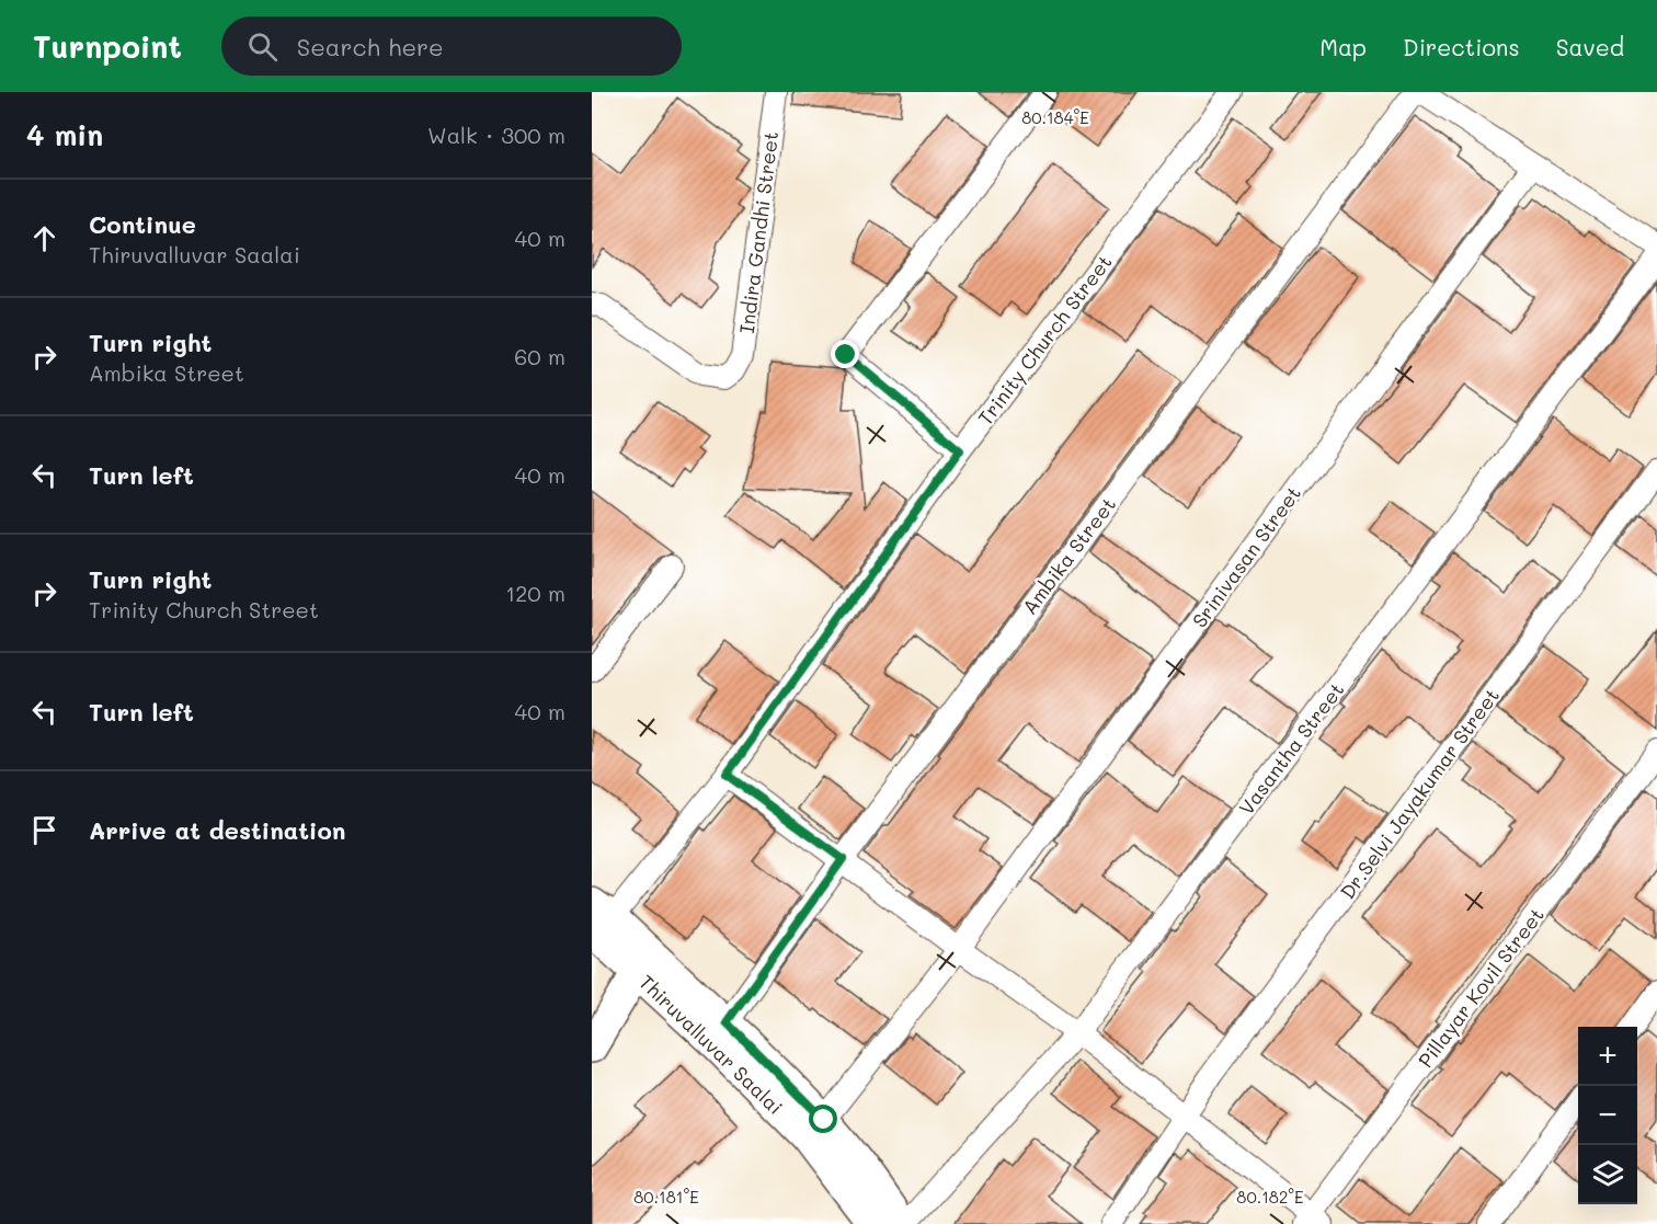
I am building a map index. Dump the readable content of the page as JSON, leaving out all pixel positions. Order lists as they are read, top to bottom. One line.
{"streets":{"main road":["Thiruvalluvar Saalai"],"street":["Indira Gandhi Street","Trinity Church Street","Ambika Street","Srinivasan Street","Vasantha Street","Dr.Selvi Jayakumar Street","Pillayar Kovil Street"]},"crossings":[["Trinity Church Street","Thiruvalluvar Saalai"],["Ambika Street","Thiruvalluvar Saalai"],["Srinivasan Street","Thiruvalluvar Saalai"],["Vasantha Street","Thiruvalluvar Saalai"]],"page":{"header":"Turnpoint","search":"Search here","nav":["Map","Directions","Saved"],"heading":["4 min","Walk · 300 m"],"list":[["Continue","Thiruvalluvar Saalai","40 m"],["Turn right","Ambika Street","60 m"],["Turn left","40 m"],["Turn right","Trinity Church Street","120 m"],["Turn left","40 m"],"Arrive at destination"],"map_buttons":["+","−"]},"coordinates":["80.184°E","80.181°E","80.182°E"]}
